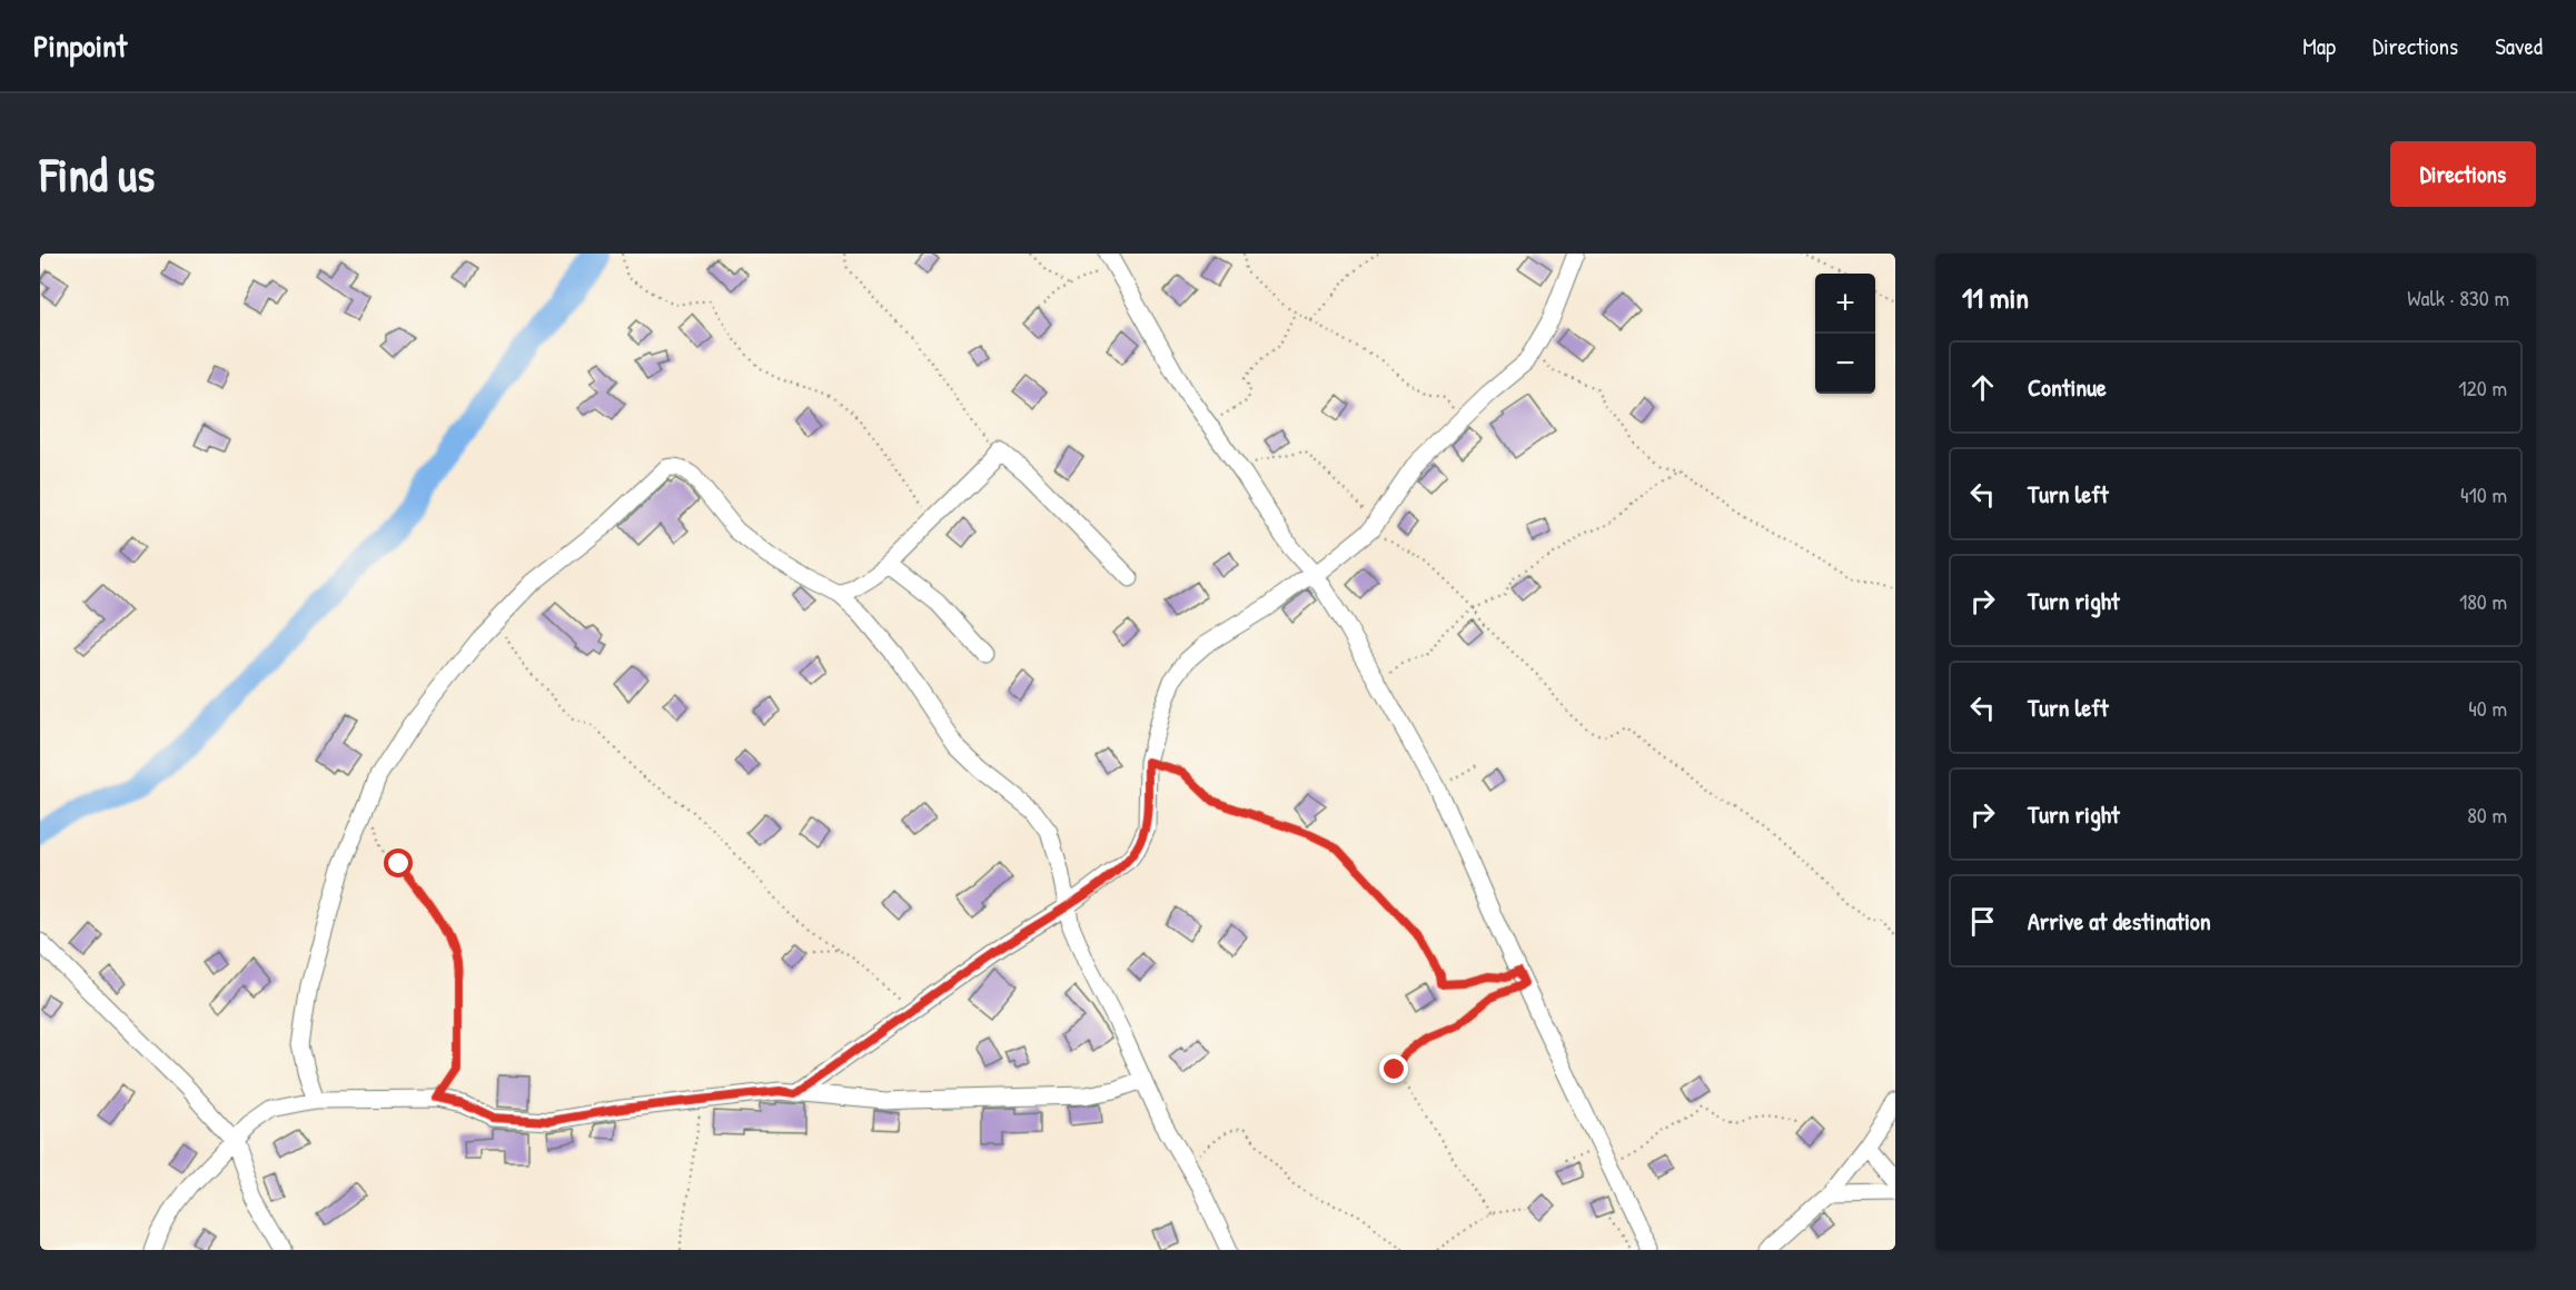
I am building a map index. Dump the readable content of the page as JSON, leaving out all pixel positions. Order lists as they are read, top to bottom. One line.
{"page":{"header":"Pinpoint","nav":["Map","Directions","Saved"],"buttons":"Directions","title":"Find us","heading":["11 min","Walk · 830 m"],"map_buttons":["+","−"],"list":[["Continue","120 m"],["Turn left","410 m"],["Turn right","180 m"],["Turn left","40 m"],["Turn right","80 m"],"Arrive at destination"]}}
